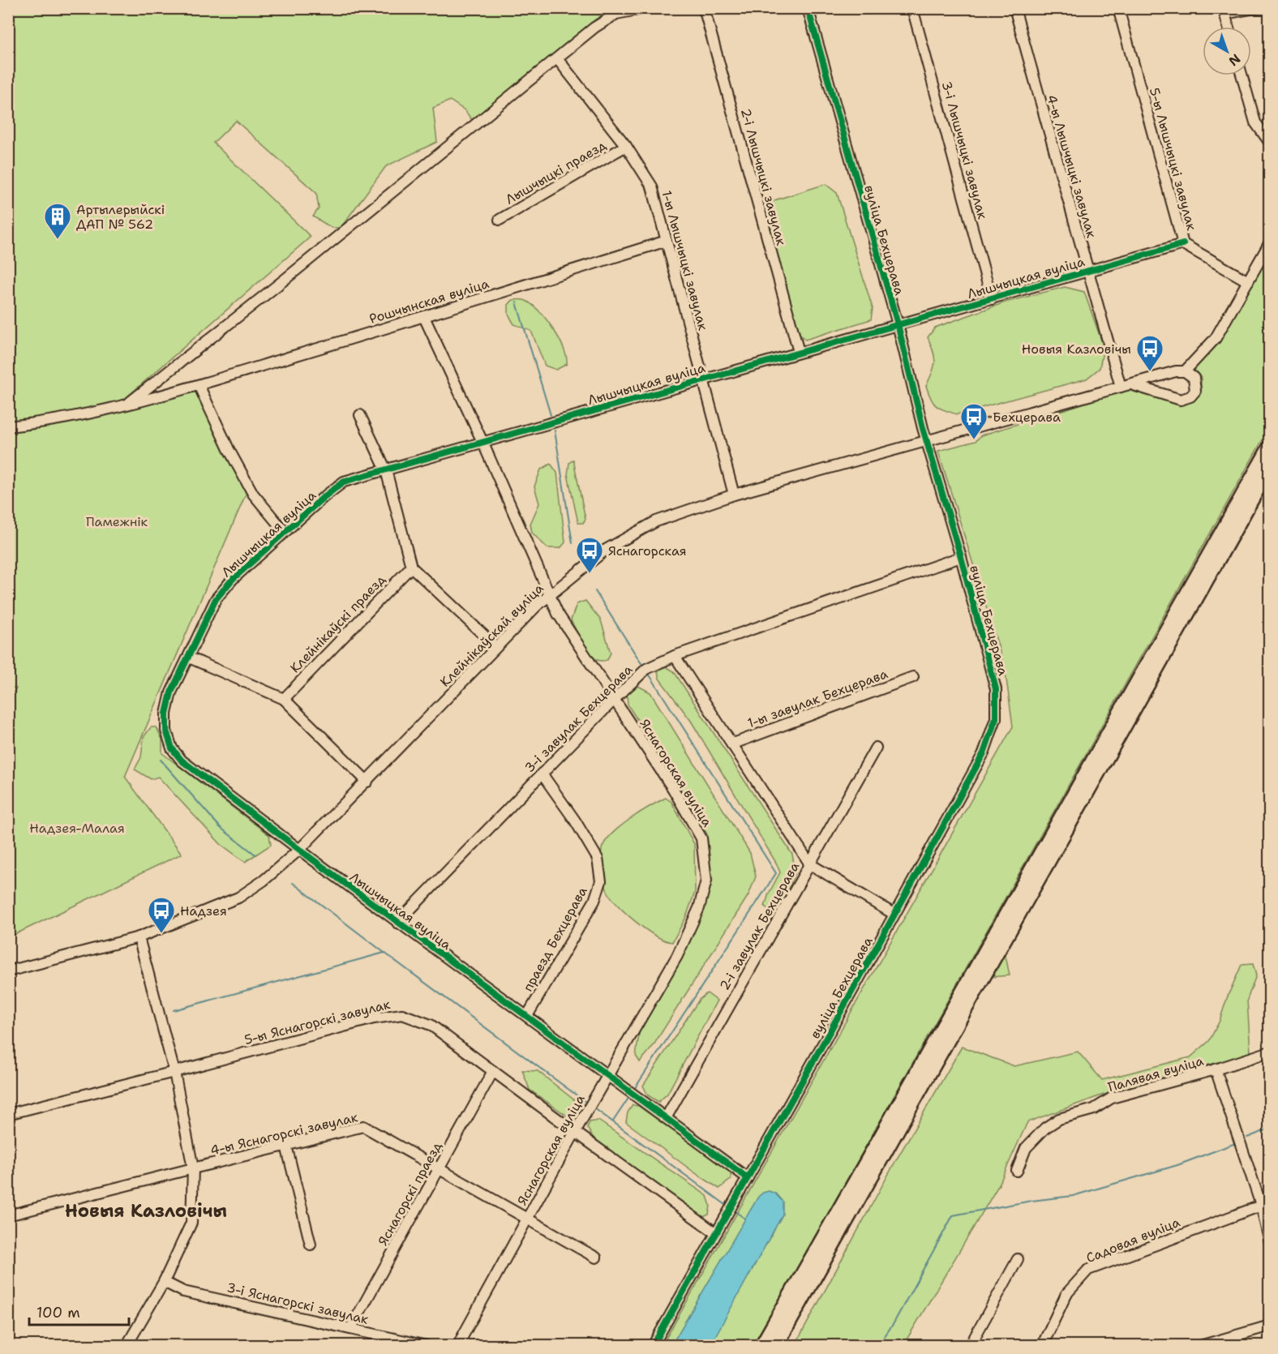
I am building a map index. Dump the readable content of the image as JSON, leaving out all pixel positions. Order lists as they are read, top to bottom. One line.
{"streets":{"street":["3-і Лышчыцкі завулак","5-ы Лышчыцкі завулак","4-ы Лышчыцкі завулак","Лышчыцкі праезд","2-і Лышчыцкі завулак","вуліца Бехцерава","1-ы Лышчыцкі завулак","Лышчыцкая вуліца","Рошчынская вуліца","Клейнікаўскі праезд","Клейнікаўскай вуліца","1-ы завулак Бехцерава","3-і завулак Бехцерава","Яснагорская вуліца","2-і завулак Бехцерава","праезд Бехцерава","5-ы Яснагорскі завулак","Палявая вуліца","4-ы Яснагорскі завулак","Яснагорскі праезд","Садовая вуліца","3-і Яснагорскі завулак"]},"crossings":[["3-і Лышчыцкі завулак","Лышчыцкая вуліца"],["5-ы Лышчыцкі завулак","Лышчыцкая вуліца"],["4-ы Лышчыцкі завулак","Лышчыцкая вуліца"],["4-ы Лышчыцкі завулак","Клейнікаўскай вуліца"],["Лышчыцкі праезд","1-ы Лышчыцкі завулак"],["2-і Лышчыцкі завулак","Лышчыцкая вуліца"],["вуліца Бехцерава","Лышчыцкая вуліца"],["вуліца Бехцерава","Клейнікаўскай вуліца"],["вуліца Бехцерава","3-і завулак Бехцерава"],["вуліца Бехцерава","5-ы Яснагорскі завулак"],["1-ы Лышчыцкі завулак","Лышчыцкая вуліца"],["1-ы Лышчыцкі завулак","Рошчынская вуліца"],["1-ы Лышчыцкі завулак","Клейнікаўскай вуліца"],["Лышчыцкая вуліца","Клейнікаўскай вуліца"],["Лышчыцкая вуліца","3-і завулак Бехцерава"],["Лышчыцкая вуліца","Яснагорская вуліца"],["Лышчыцкая вуліца","2-і завулак Бехцерава"],["Лышчыцкая вуліца","праезд Бехцерава"],["Рошчынская вуліца","Яснагорская вуліца"],["Клейнікаўскай вуліца","Яснагорская вуліца"],["3-і завулак Бехцерава","Яснагорская вуліца"],["3-і завулак Бехцерава","праезд Бехцерава"],["Яснагорская вуліца","5-ы Яснагорскі завулак"],["Яснагорская вуліца","4-ы Яснагорскі завулак"],["5-ы Яснагорскі завулак","Яснагорскі праезд"],["4-ы Яснагорскі завулак","Яснагорскі праезд"],["Яснагорскі праезд","3-і Яснагорскі завулак"]],"districts":["Новыя Казловічы"],"parks":["Памежнік","Надзея-Малая"],"places":{"building":["Артылерыйскі ДАП № 562"],"bus stop":["Новыя Казловічы","Бехцерава","Яснагорская","Надзея"]},"scale_bar":"100 m","north":"bottom right"}
